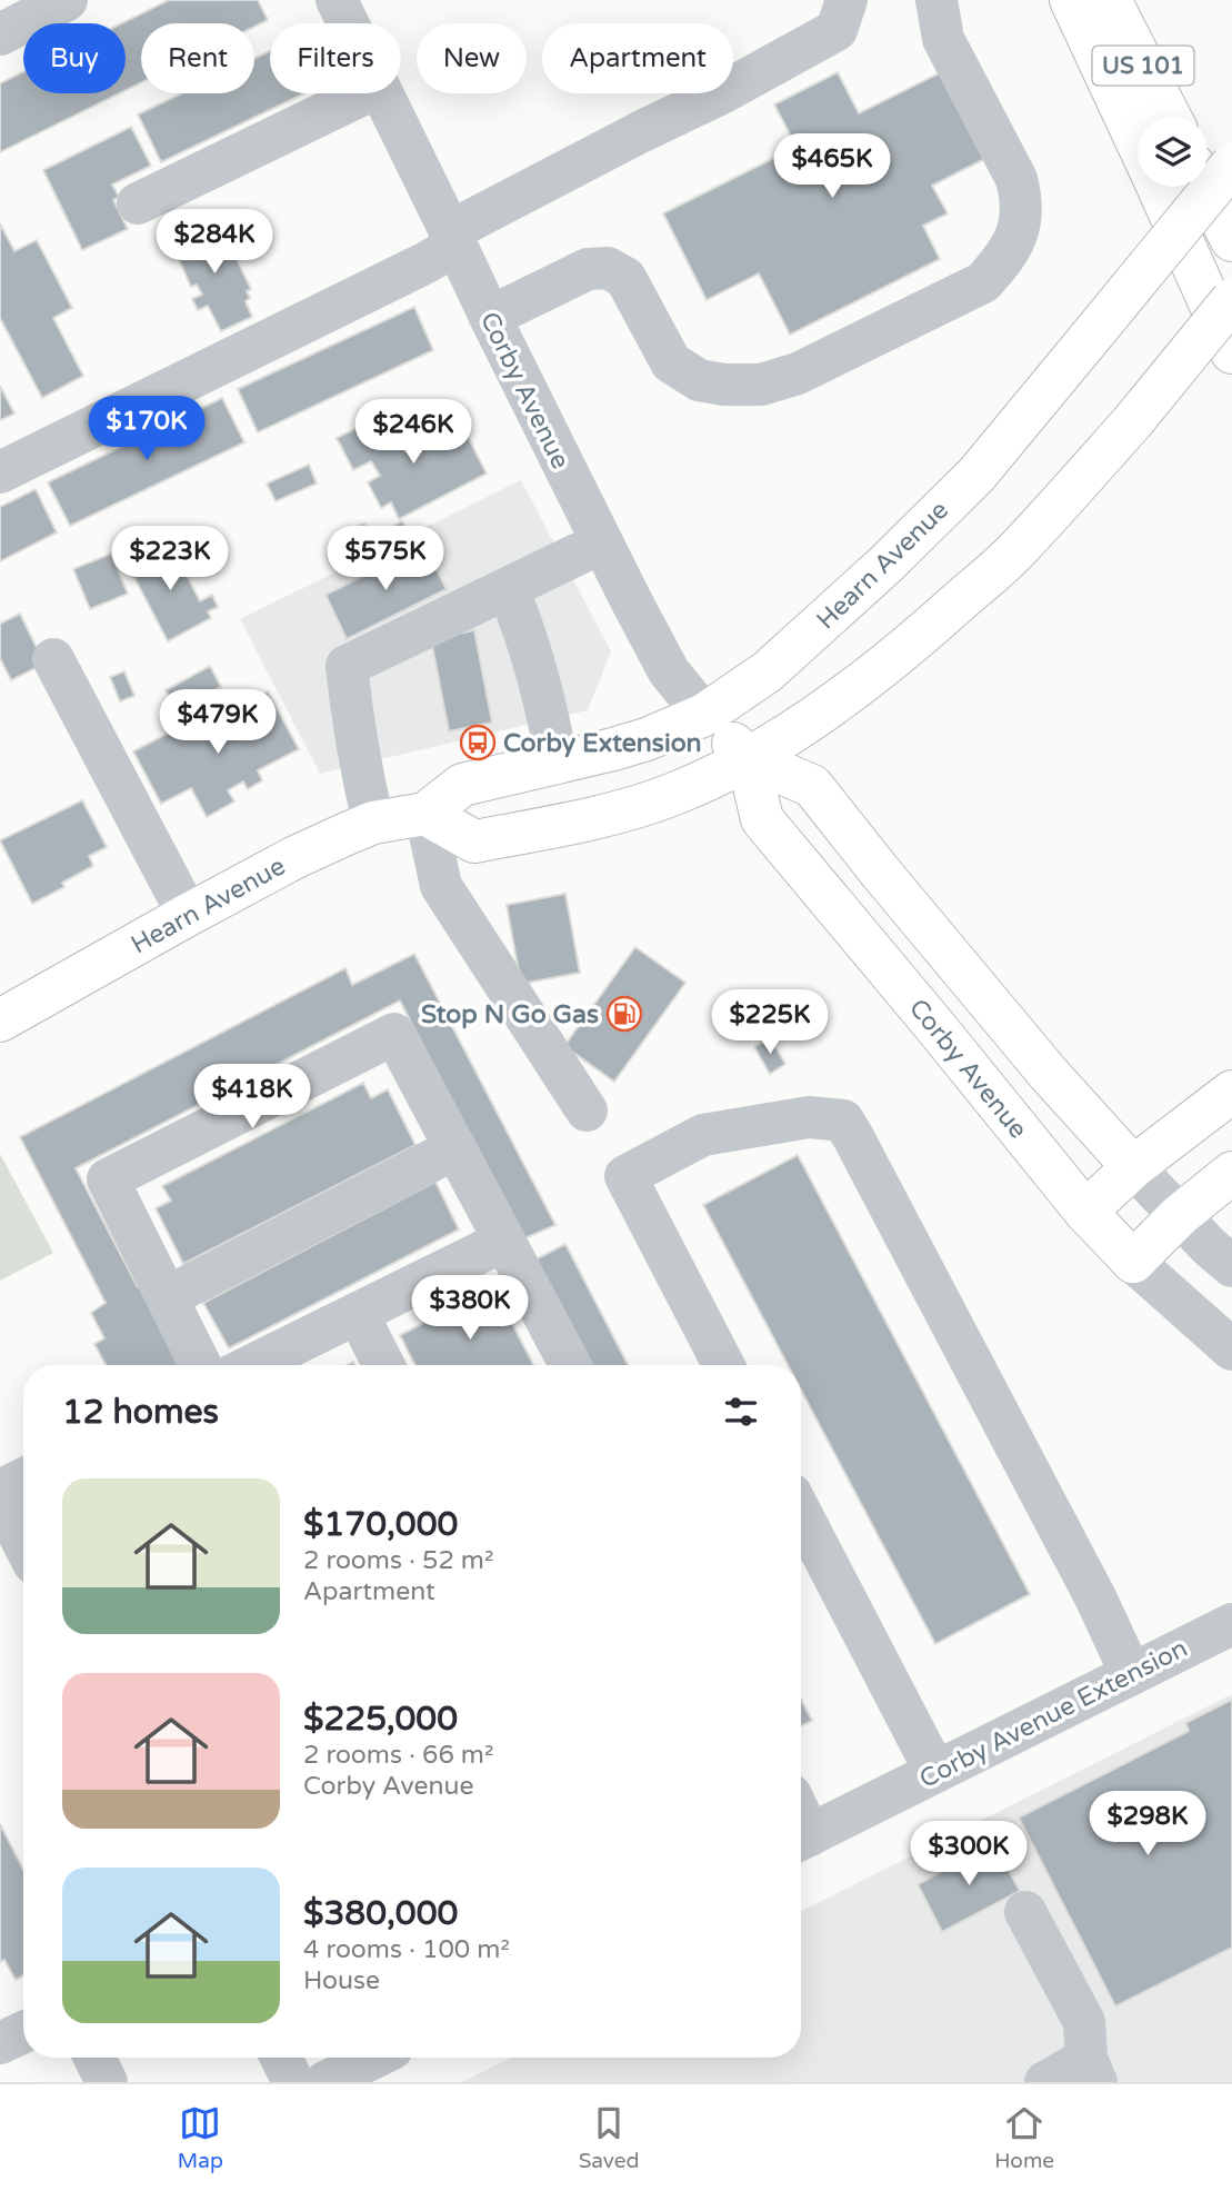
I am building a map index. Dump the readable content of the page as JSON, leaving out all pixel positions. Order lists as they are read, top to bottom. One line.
{"streets":{"main road":["US 101","Corby Avenue","Hearn Avenue"],"street":["Corby Avenue Extension"]},"crossings":[["Corby Avenue","Hearn Avenue"]],"places":{"bus stop":["Corby Extension"],"fuel station":["Stop N Go Gas"]},"page":{"chip":["Buy","Rent","Filters","New","Apartment"],"price":["$465K","$284K","$170K","$246K","$223K","$575K","$479K","$225K","$418K","$380K","$298K","$300K"],"heading":"12 homes","list":[{"name":"$170,000","note":"2 rooms · 52 m² · Apartment"},{"name":"$225,000","note":"2 rooms · 66 m² · Corby Avenue"},{"name":"$380,000","note":"4 rooms · 100 m² · House"}],"tabs":["Map","Saved","Home"]}}
